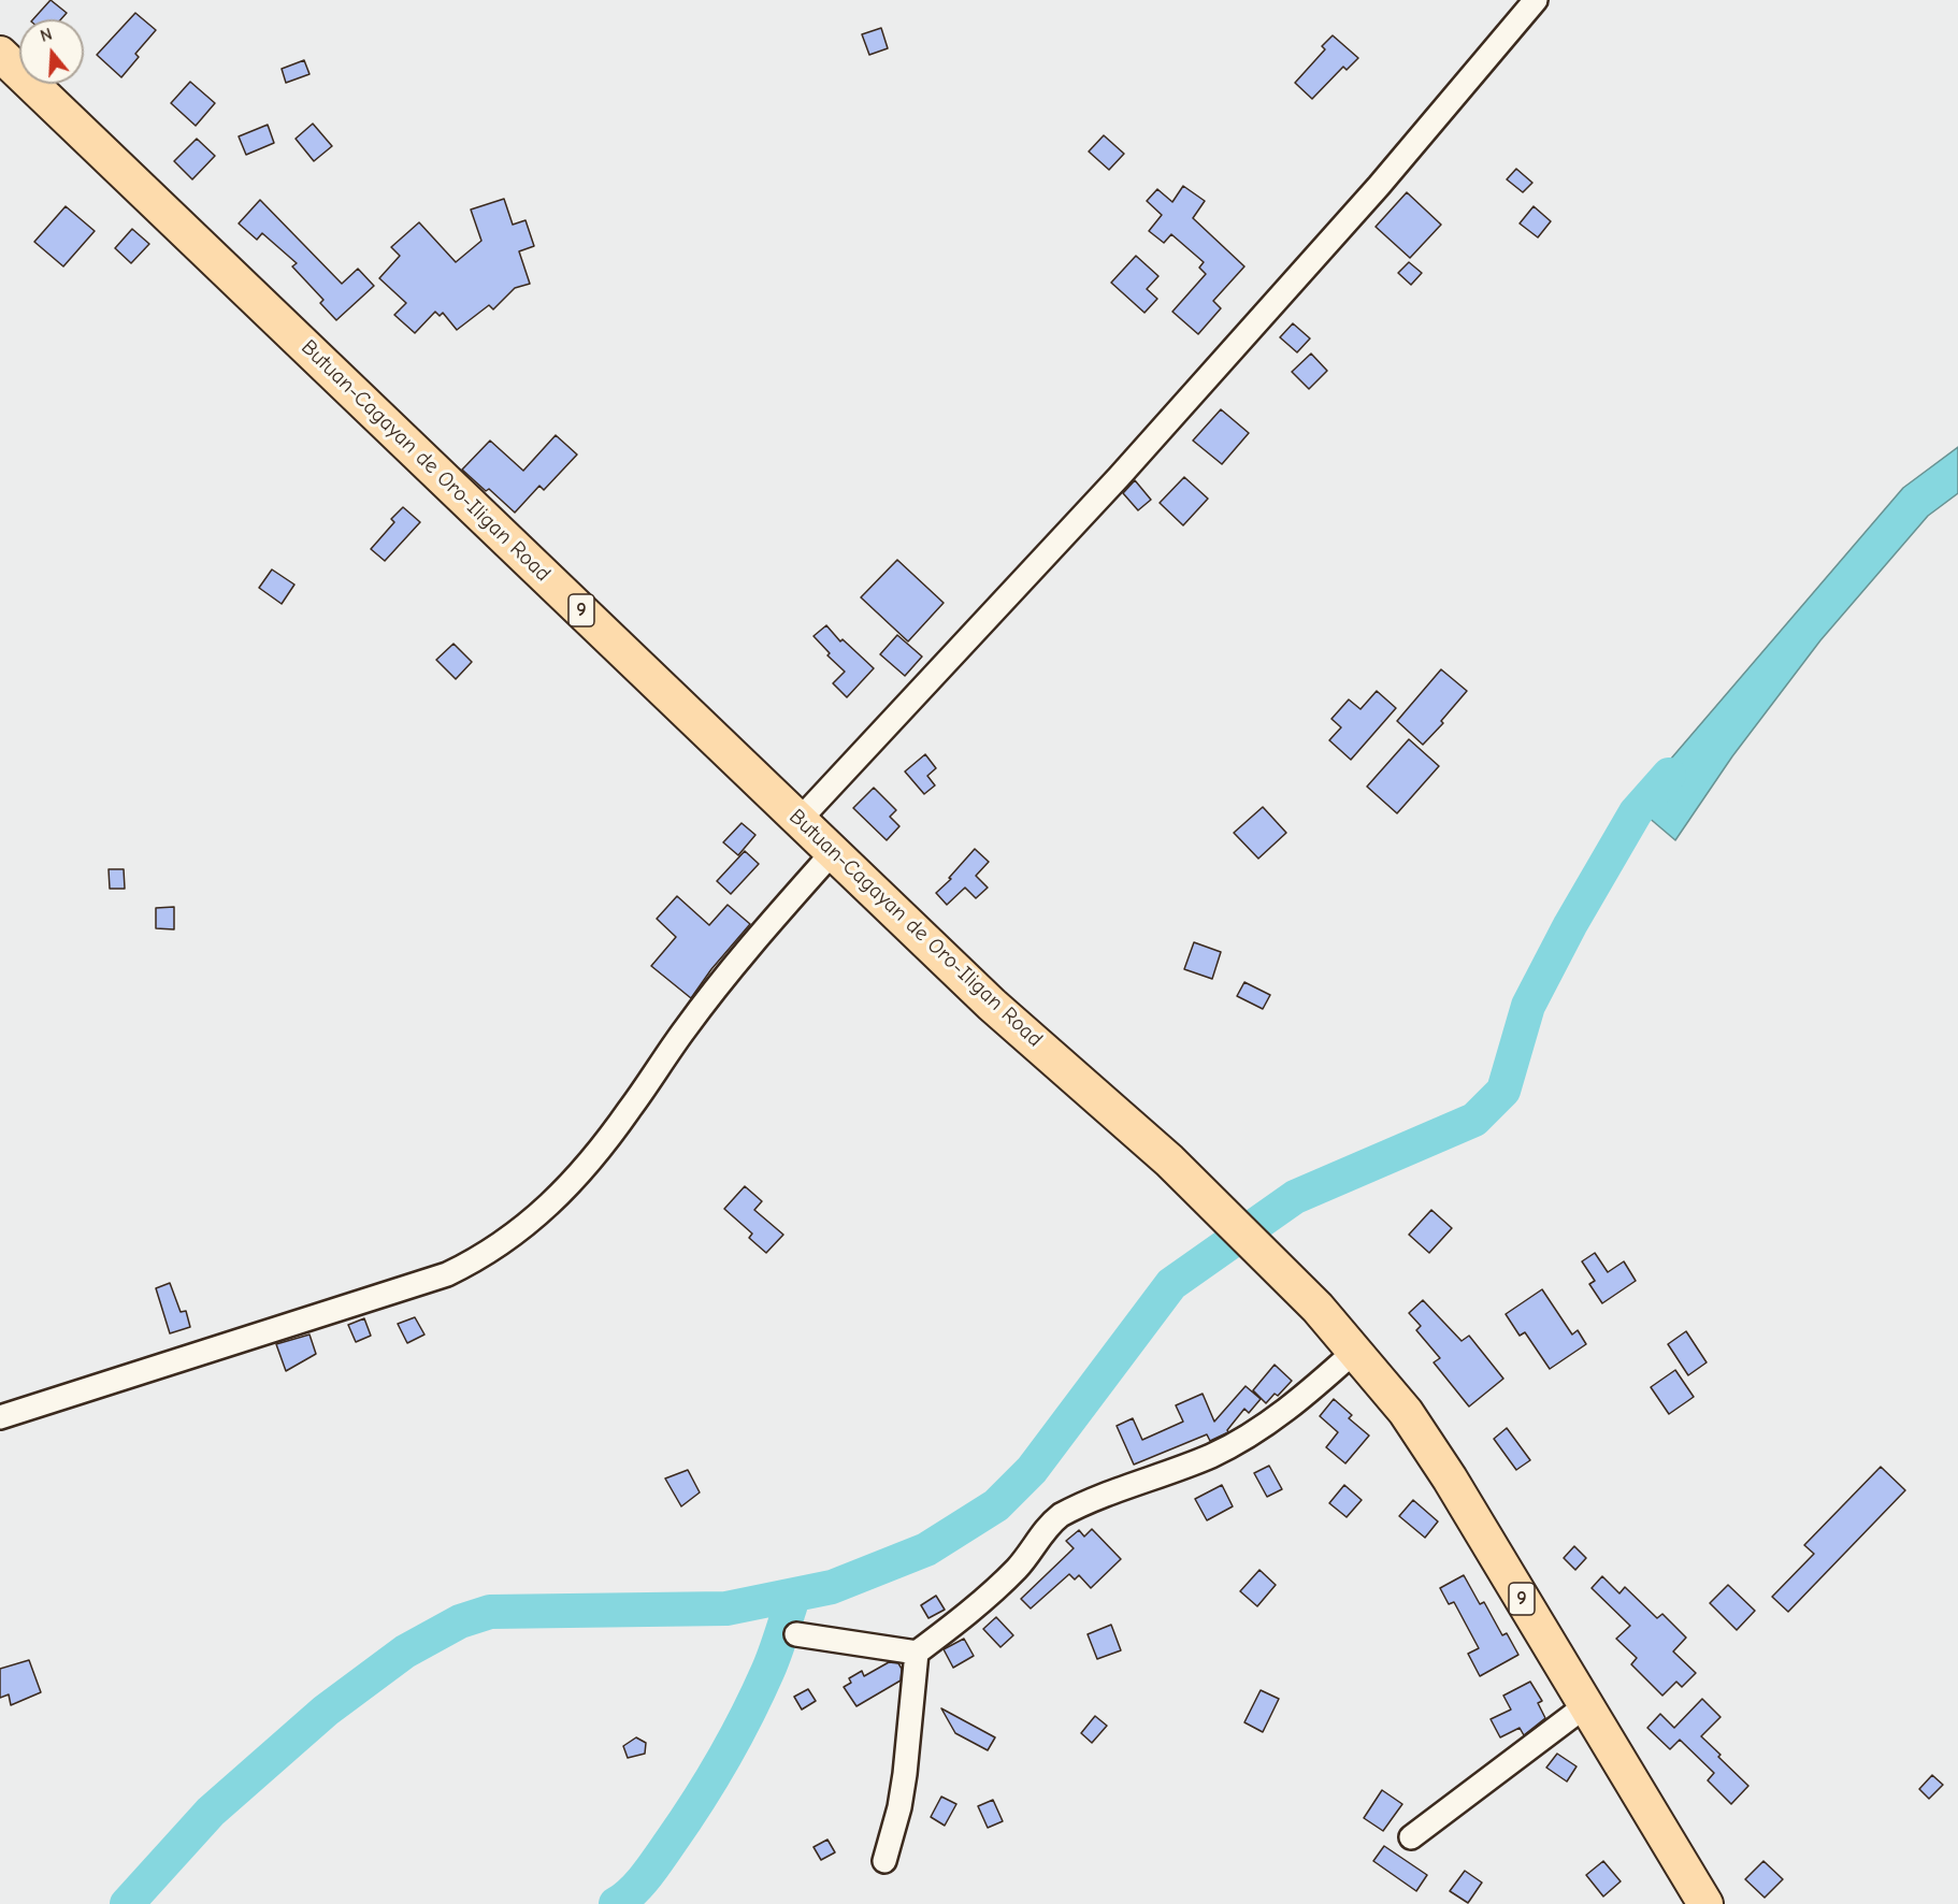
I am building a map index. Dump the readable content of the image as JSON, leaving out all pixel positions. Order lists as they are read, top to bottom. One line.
{"streets":{"highway":["Butuan-Cagayan de Oro-Iligan Road","9"]},"north":"top"}
